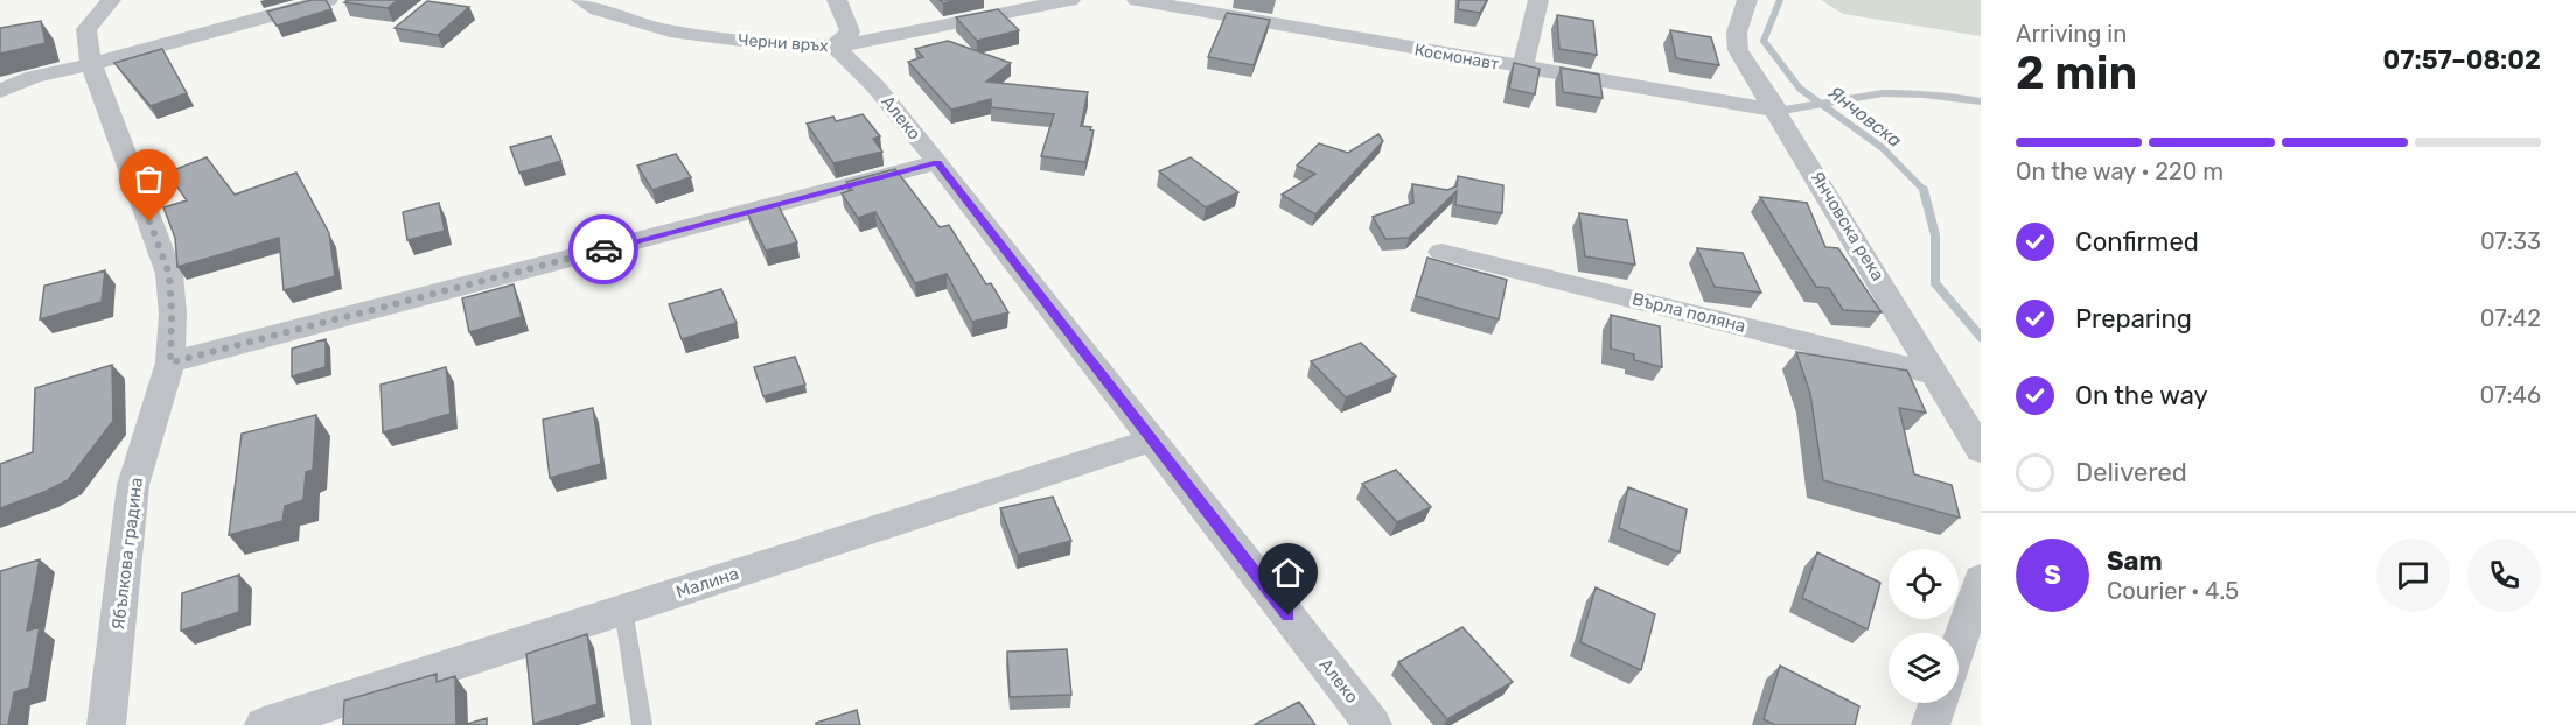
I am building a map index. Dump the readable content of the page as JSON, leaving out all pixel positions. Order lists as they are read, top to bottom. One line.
{"streets":{"street":["Черни връх","Космонавт","Алеко","Янчовска река","Върла поляна","Ябълкова градина","Малина"]},"crossings":[["Черни връх","Алеко"],["Космонавт","Янчовска река"],["Алеко","Малина"],["Янчовска река","Върла поляна"]],"water":["Янчовска"],"page":{"heading":["2 min","Arriving in","07:57–08:02"],"panel":["Sam","Courier · 4.5"],"bar":"On the way · 220 m","list":[["Confirmed","07:33"],["Preparing","07:42"],["On the way","07:46"],"Delivered"],"round":"S"}}
